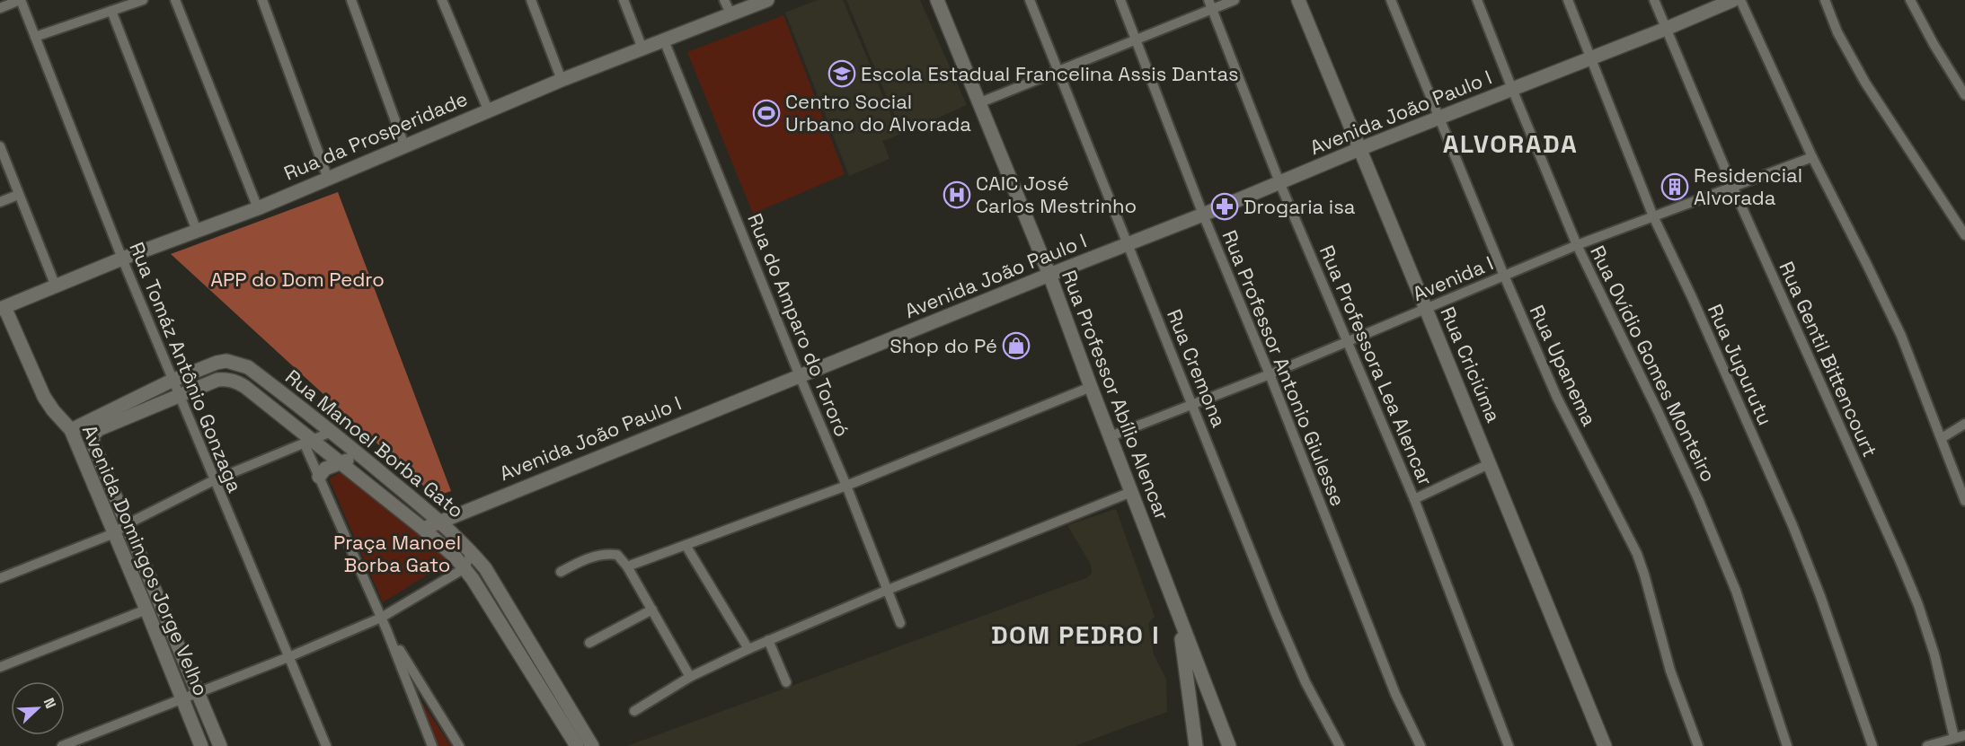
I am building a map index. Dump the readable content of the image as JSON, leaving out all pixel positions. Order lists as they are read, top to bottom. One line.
{"streets":{"street":["Avenida João Paulo I","Rua da Prosperidade","Avenida I","Rua do Amparo do Tororó","Rua Gentil Bittencourt","Rua Ovídio Gomes Monteiro","Rua Criciúma","Rua Jupurutu","Rua Professora Lea Alencar","Rua Upanema","Rua Tomáz Antônio Gonzaga","Rua Cremona","Rua Professor Antonio Giulesse","Rua Professor Abílio Alencar","Rua Manoel Borba Gato","Avenida Domingos Jorge Velho"]},"crossings":[["Avenida João Paulo I","Rua do Amparo do Tororó"],["Avenida João Paulo I","Rua Gentil Bittencourt"],["Avenida João Paulo I","Rua Ovídio Gomes Monteiro"],["Avenida João Paulo I","Rua Criciúma"],["Avenida João Paulo I","Rua Jupurutu"],["Avenida João Paulo I","Rua Professora Lea Alencar"],["Avenida João Paulo I","Rua Upanema"],["Avenida João Paulo I","Rua Cremona"],["Avenida João Paulo I","Rua Professor Antonio Giulesse"],["Avenida João Paulo I","Rua Professor Abílio Alencar"],["Avenida João Paulo I","Rua Manoel Borba Gato"],["Rua da Prosperidade","Rua do Amparo do Tororó"],["Rua da Prosperidade","Rua Tomáz Antônio Gonzaga"],["Rua da Prosperidade","Avenida Domingos Jorge Velho"],["Avenida I","Rua Gentil Bittencourt"],["Avenida I","Rua Ovídio Gomes Monteiro"],["Avenida I","Rua Criciúma"],["Avenida I","Rua Jupurutu"],["Avenida I","Rua Professora Lea Alencar"],["Avenida I","Rua Upanema"],["Avenida I","Rua Cremona"],["Avenida I","Rua Professor Antonio Giulesse"],["Avenida I","Rua Professor Abílio Alencar"],["Rua Tomáz Antônio Gonzaga","Rua Manoel Borba Gato"],["Rua Manoel Borba Gato","Avenida Domingos Jorge Velho"]],"districts":["ALVORADA","DOM PEDRO I"],"parks":["APP do Dom Pedro","Praça Manoel Borba Gato"],"places":{"school or university":["Escola Estadual Francelina Assis Dantas"],"sports":["Centro Social Urbano do Alvorada"],"building":["Residencial Alvorada"],"hospital":["CAIC José Carlos Mestrinho"],"pharmacy":["Drogaria isa"],"shop":["Shop do Pé"]},"north":"top right"}
